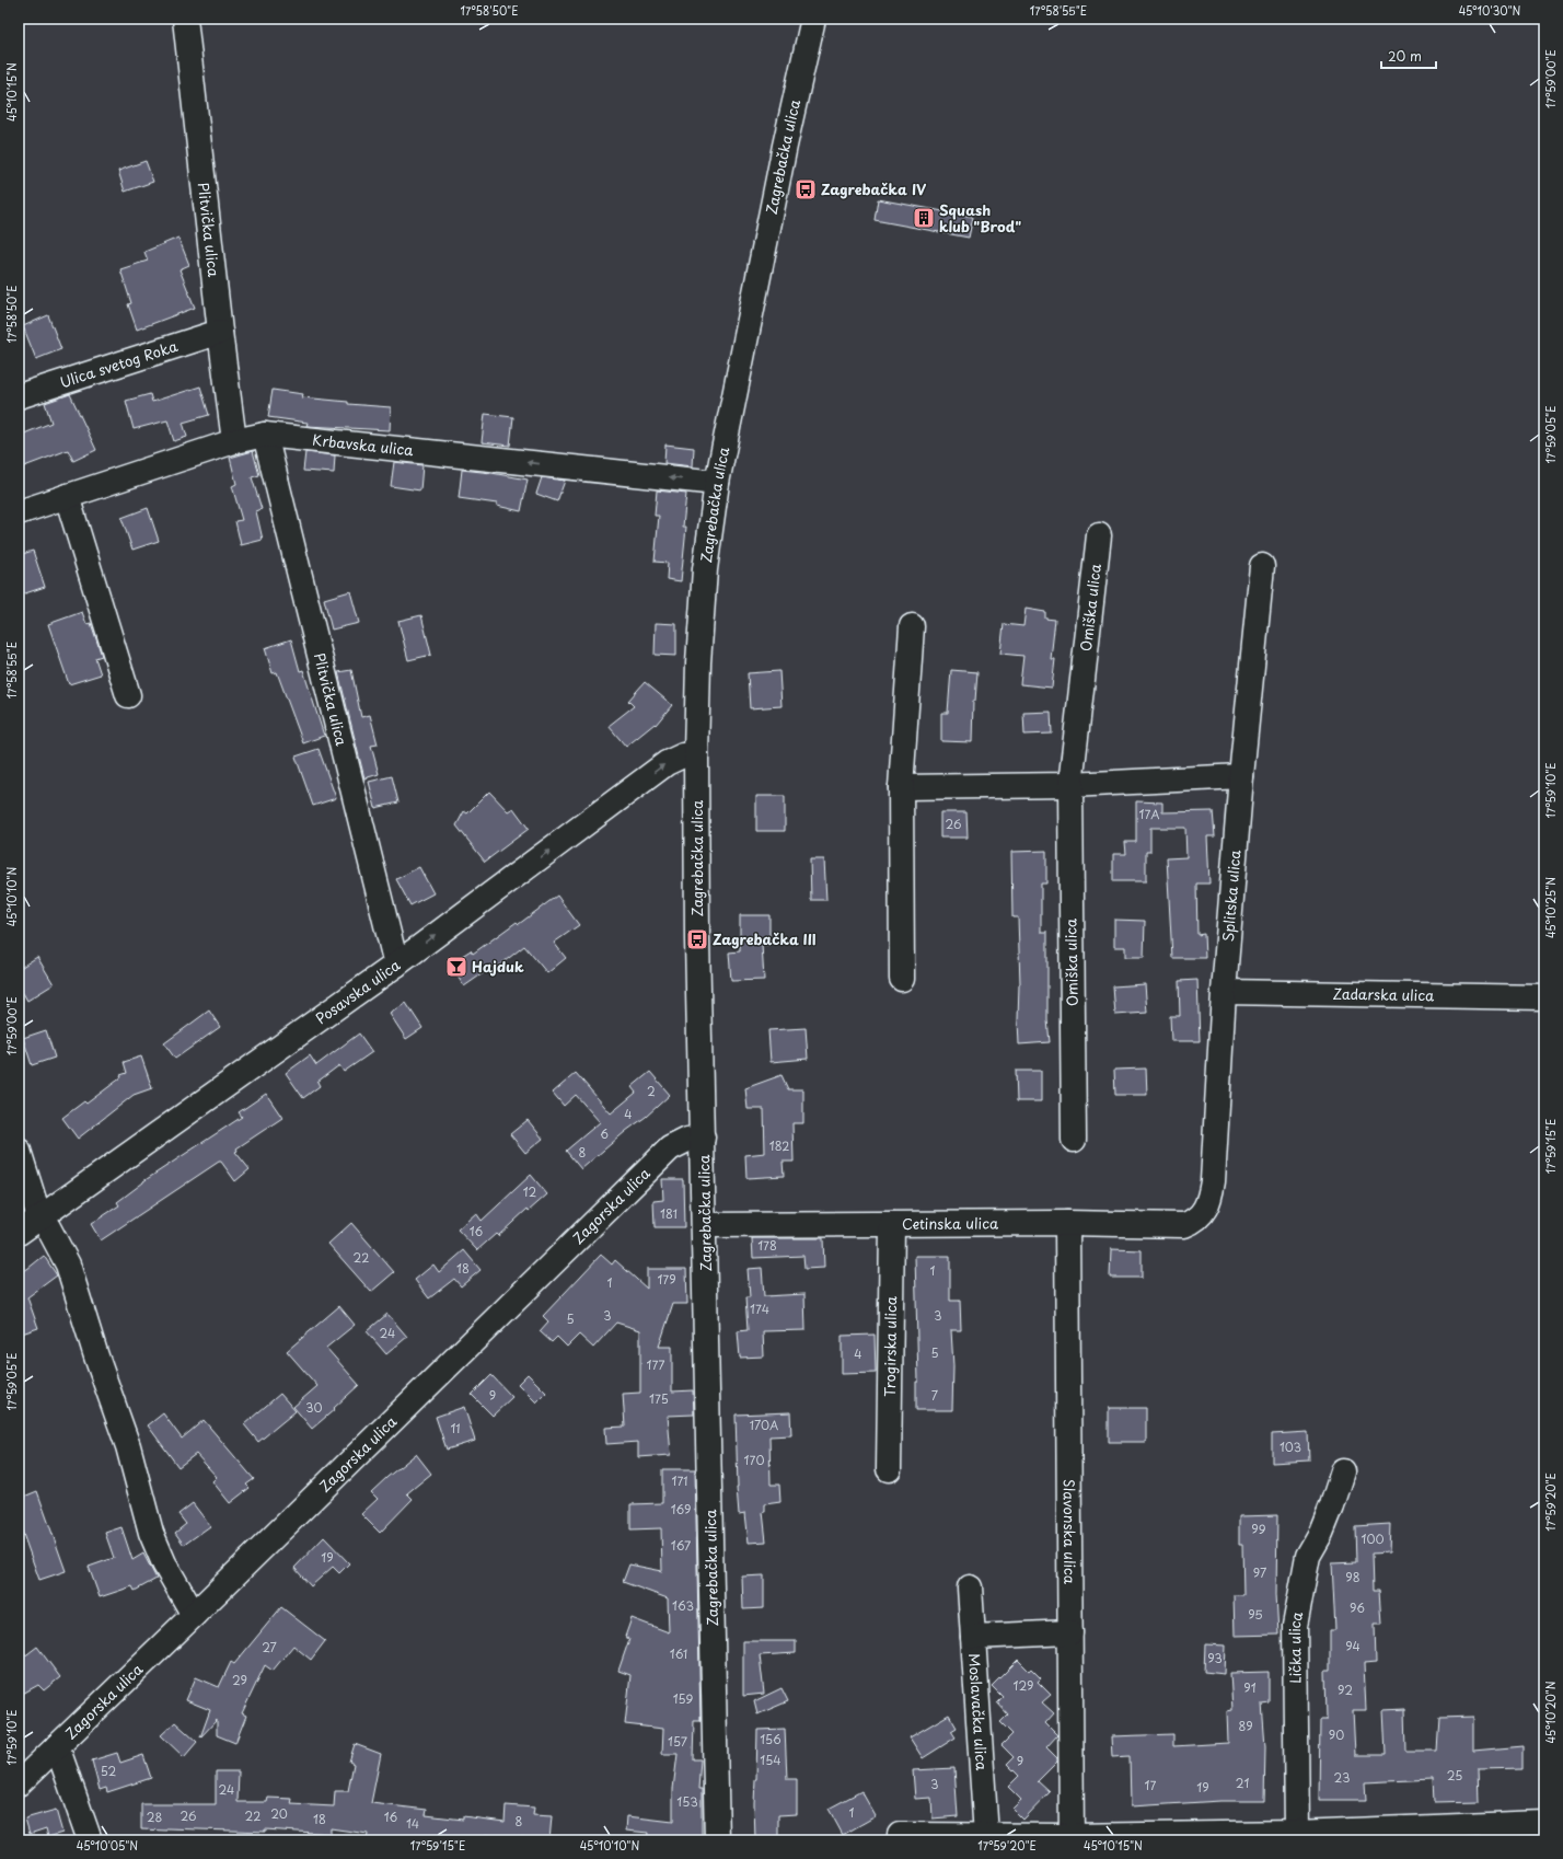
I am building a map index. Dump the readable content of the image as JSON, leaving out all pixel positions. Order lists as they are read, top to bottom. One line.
{"streets":{"street":["Zagrebačka ulica","Plitvička ulica","Ulica svetog Roka","Krbavska ulica","Omiška ulica","Splitska ulica","Posavska ulica","Zadarska ulica","Zagorska ulica","Cetinska ulica","Trogirska ulica","Slavonska ulica","Lička ulica","Moslavačka ulica"]},"crossings":[["Zagrebačka ulica","Krbavska ulica"],["Zagrebačka ulica","Posavska ulica"],["Zagrebačka ulica","Zagorska ulica"],["Zagrebačka ulica","Cetinska ulica"],["Plitvička ulica","Ulica svetog Roka"],["Plitvička ulica","Krbavska ulica"],["Plitvička ulica","Posavska ulica"],["Splitska ulica","Zadarska ulica"],["Splitska ulica","Cetinska ulica"],["Cetinska ulica","Trogirska ulica"],["Cetinska ulica","Slavonska ulica"]],"one_way":["Krbavska ulica","Posavska ulica"],"places":{"bus stop":["Zagrebačka IV","Zagrebačka III"],"building":["Squash klub \"Brod\""],"bar":["Hajduk"]},"house_numbers":["17A","26","2","4","6","182","8","12","181","16","178","22","18","1","179","1","174","3","3","5","24","5","4","177","9","7","175","30","170A","11","103","170","171","169","99","100","167","19","97","98","163","96","95","94","27","161","93","29","129","91","92","159","89","90","156","157","154","9","52","25","23","21","3","17","19","24","153","1","20","26","22","28","16","18","8","14"],"scale_bar":"20 m","coordinates":["17°58'50\"E","17°58'55\"E","45°10'30\"N","17°59'00\"E","45°10'15\"N","17°59'05\"E","17°59'10\"E","45°10'10\"N","45°10'25\"N","17°59'15\"E","17°59'20\"E","45°10'20\"N","45°10'05\"N"]}
